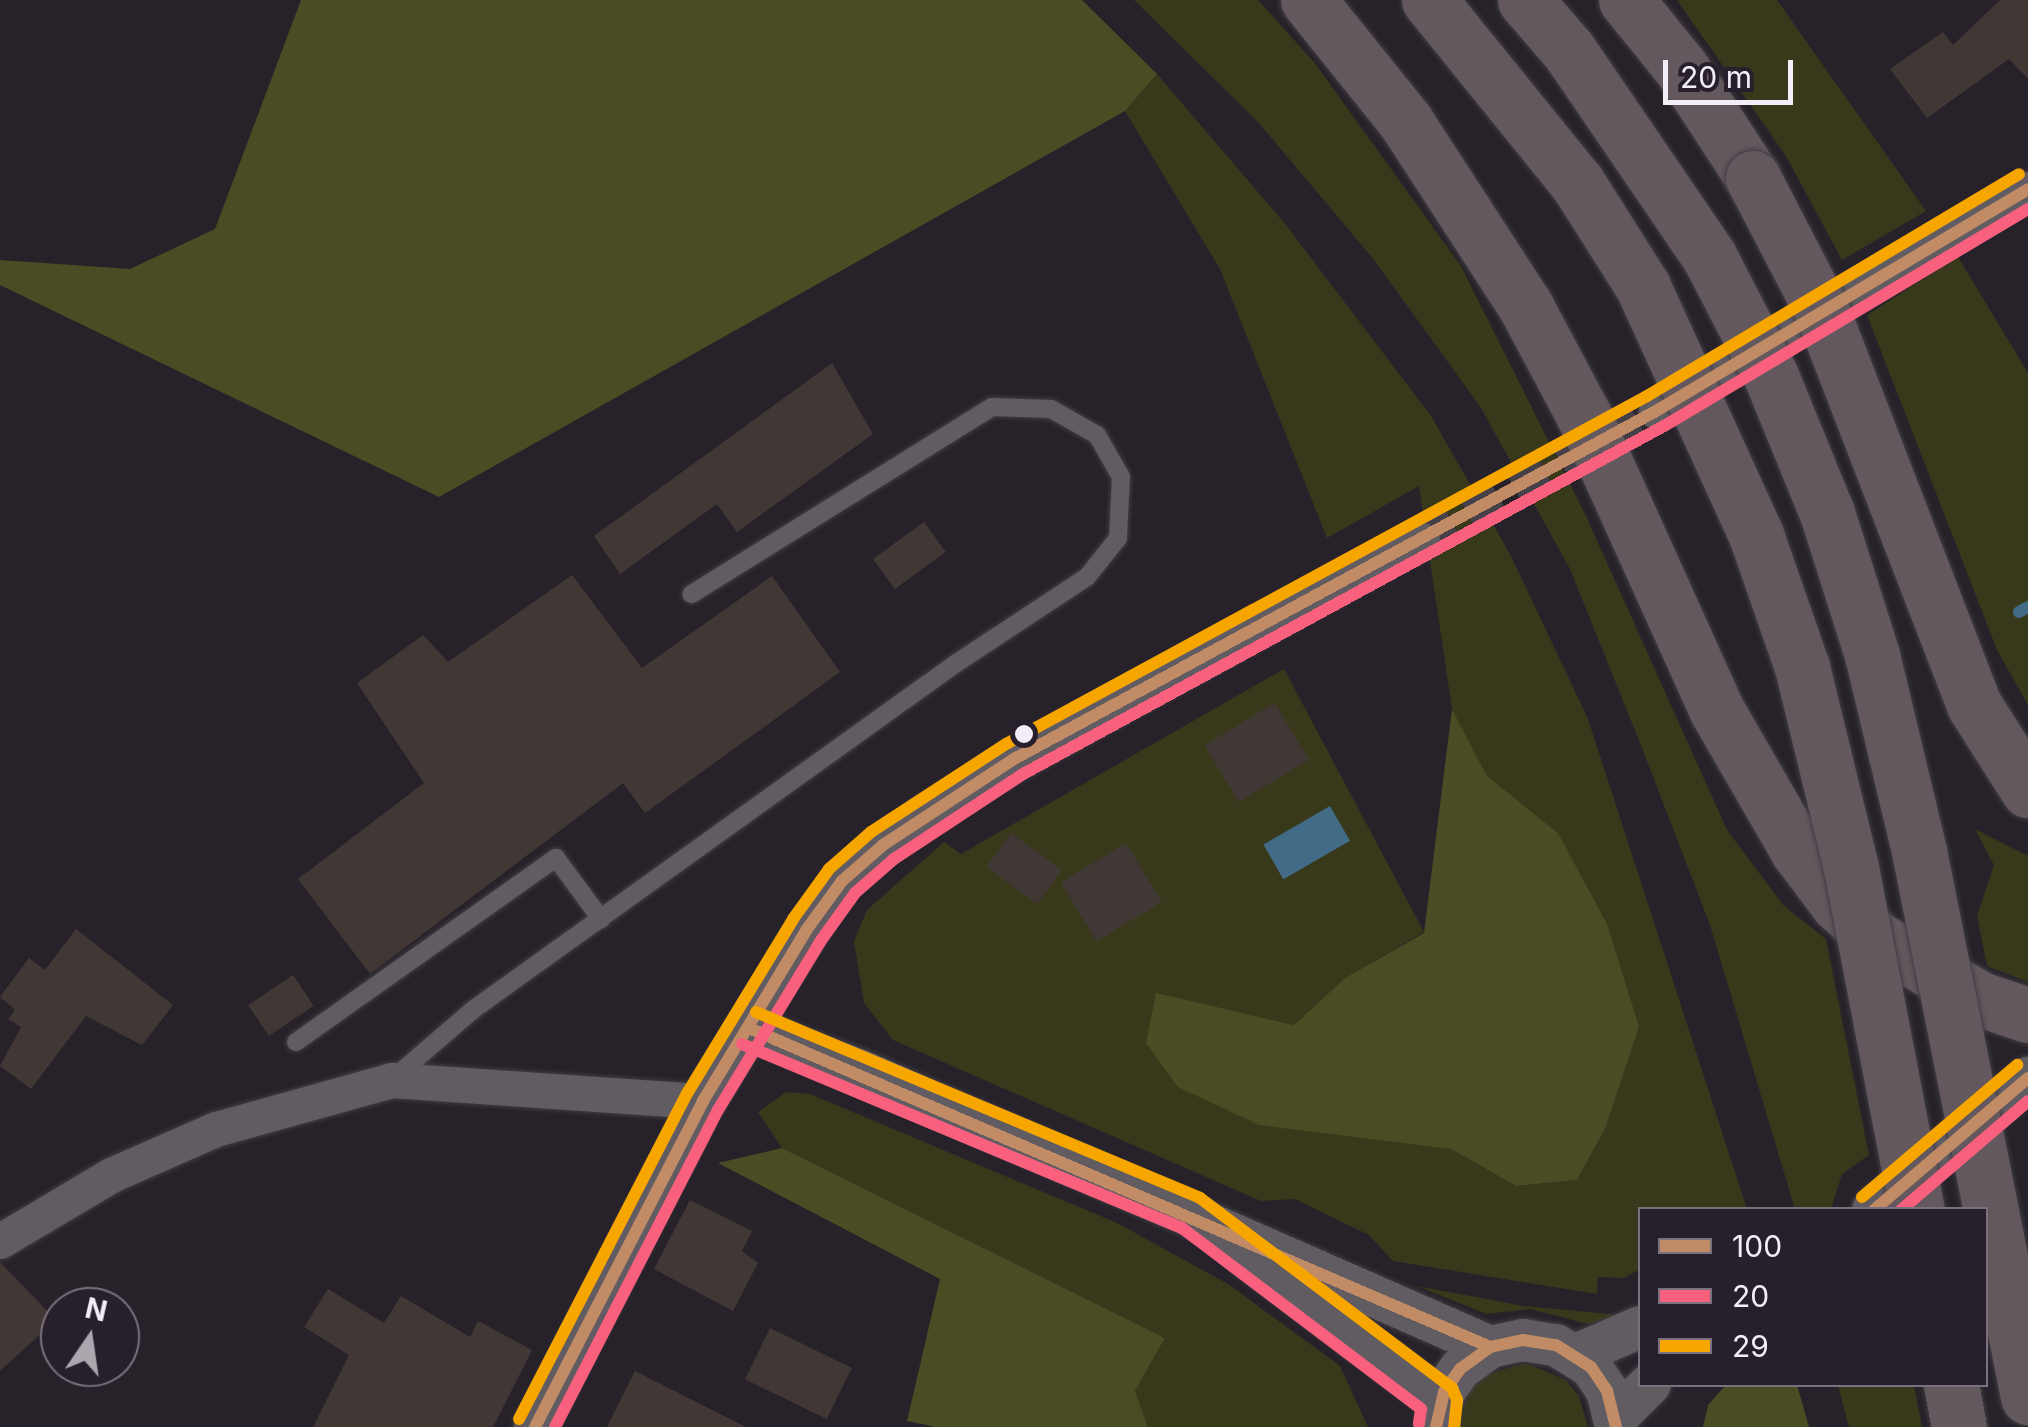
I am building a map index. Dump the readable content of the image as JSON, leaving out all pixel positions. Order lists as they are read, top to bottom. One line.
{"lines":["transit line 29","transit line 100","transit line 20"],"legend":["100","20","29"],"scale_bar":"20 m","north":"top"}
